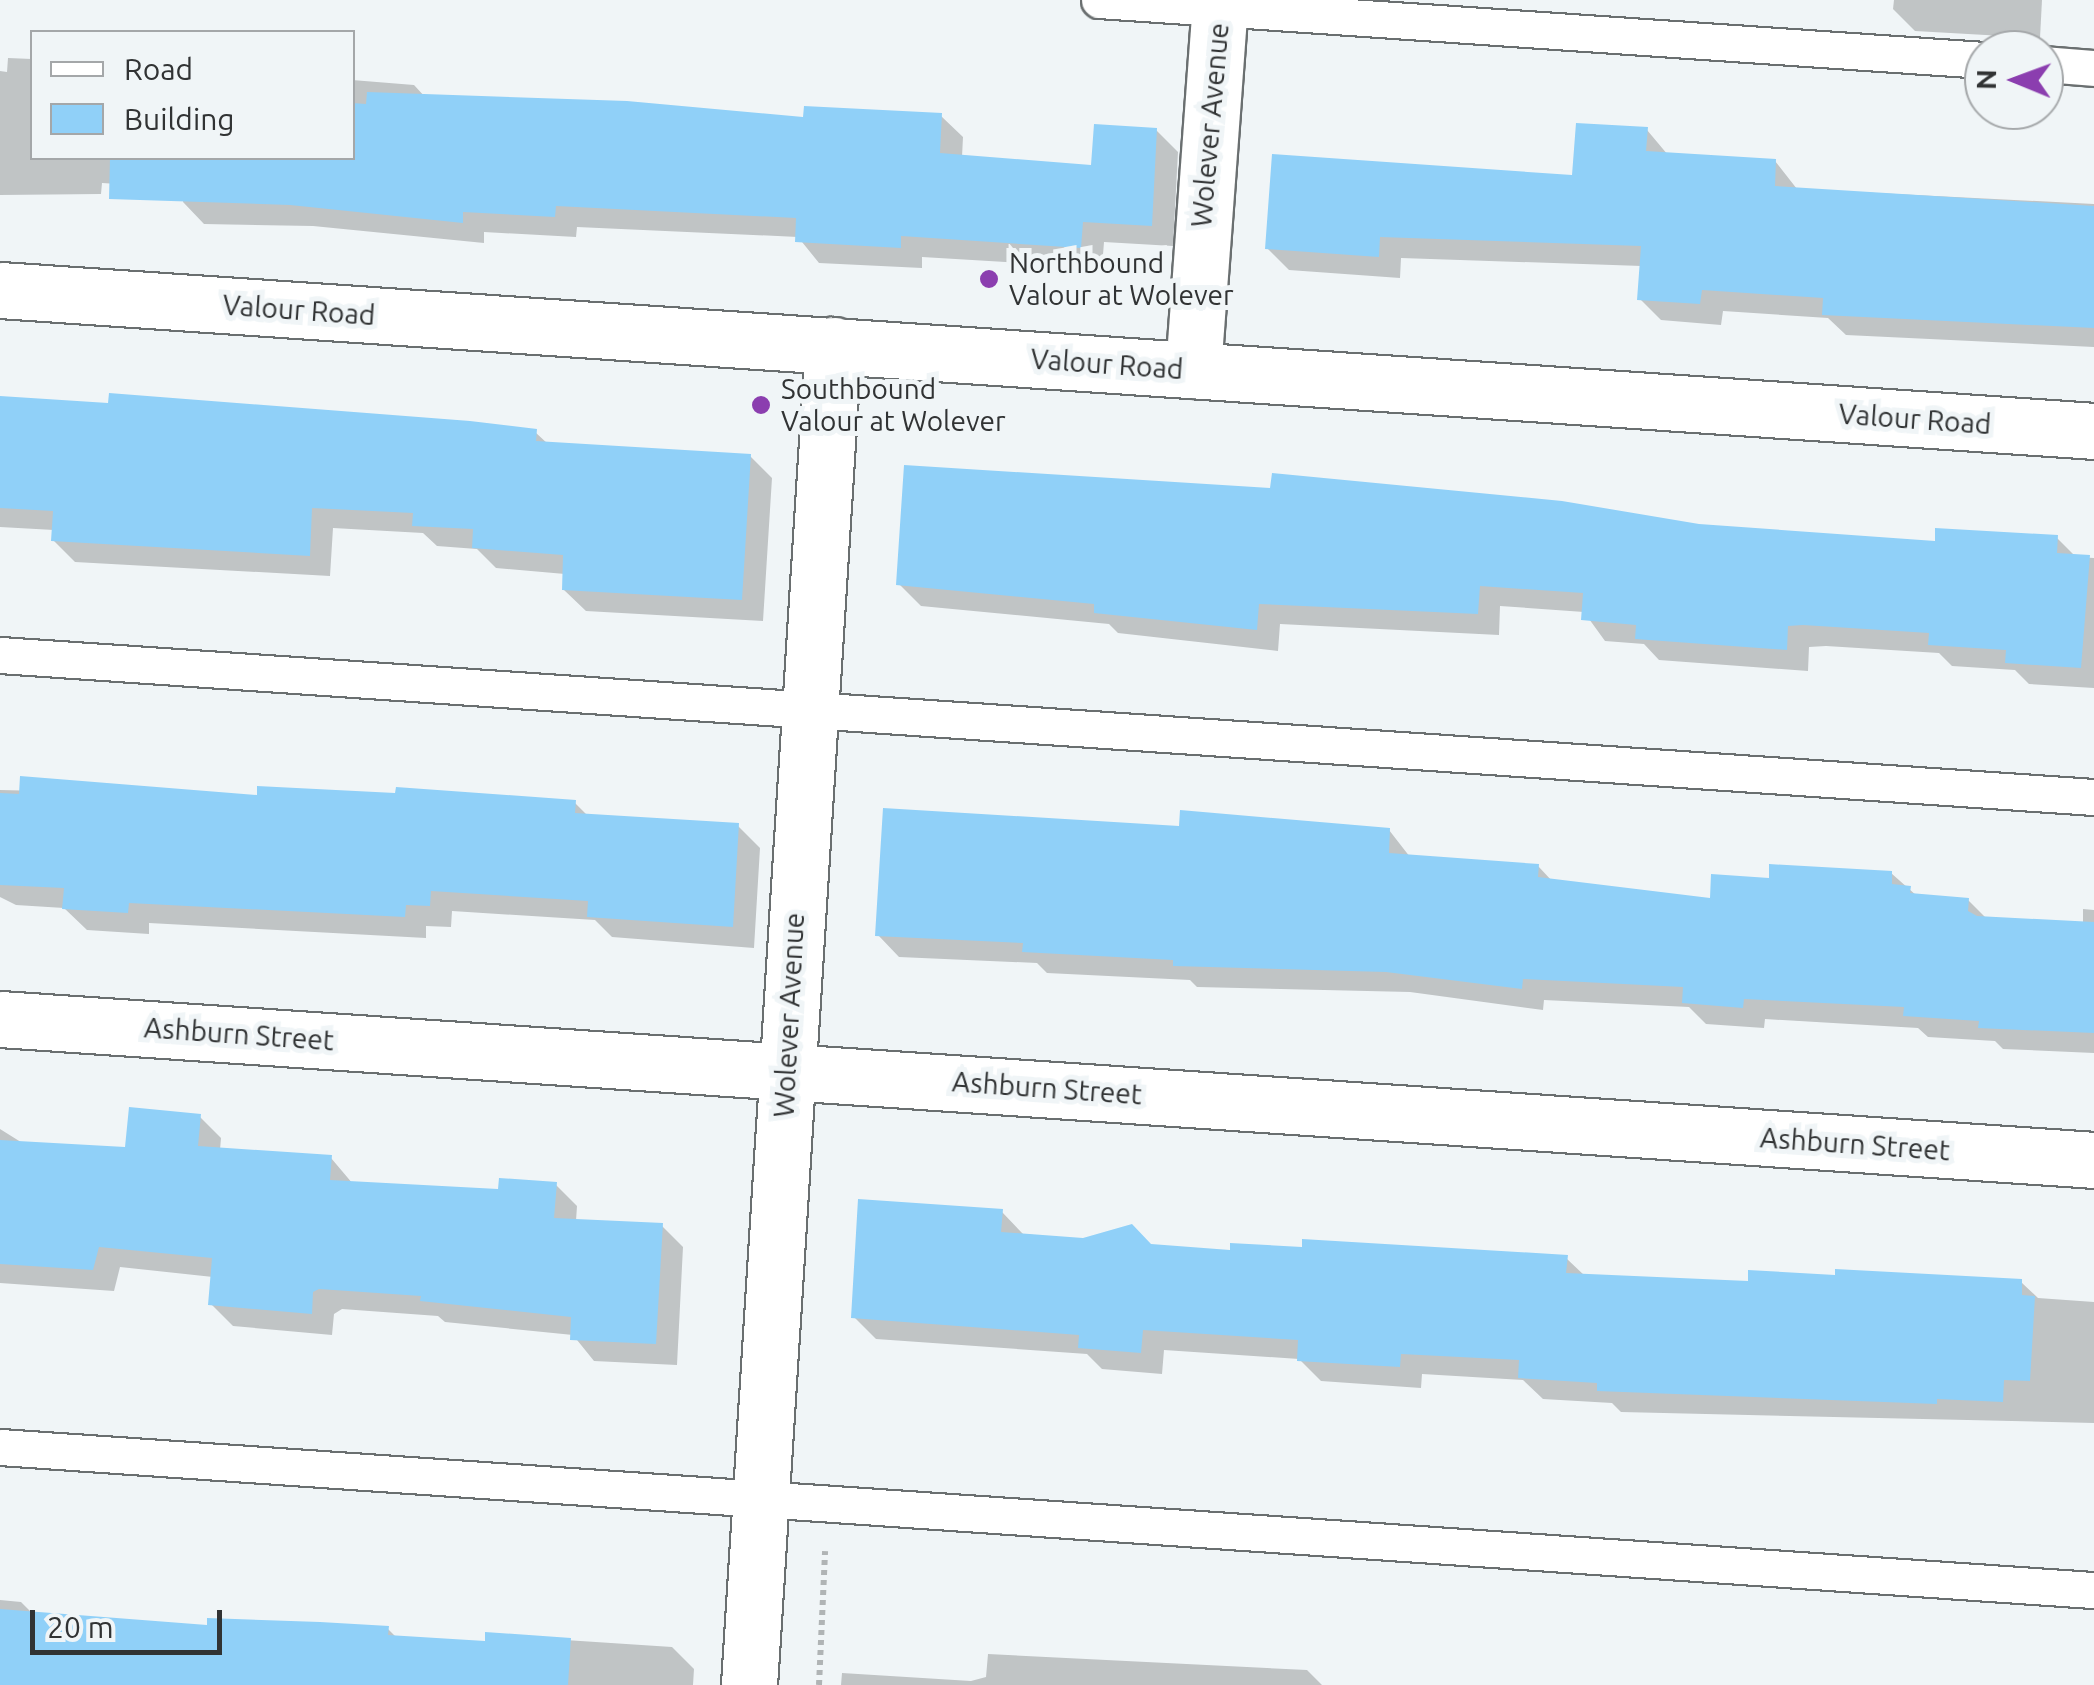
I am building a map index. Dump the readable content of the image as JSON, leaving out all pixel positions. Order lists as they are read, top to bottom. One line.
{"streets":{"street":["Wolever Avenue","Valour Road","Ashburn Street"]},"crossings":[["Wolever Avenue","Valour Road"],["Wolever Avenue","Ashburn Street"]],"places":["Northbound Valour at Wolever","Southbound Valour at Wolever"],"legend":["Road","Building"],"scale_bar":"20 m","north":"left"}
